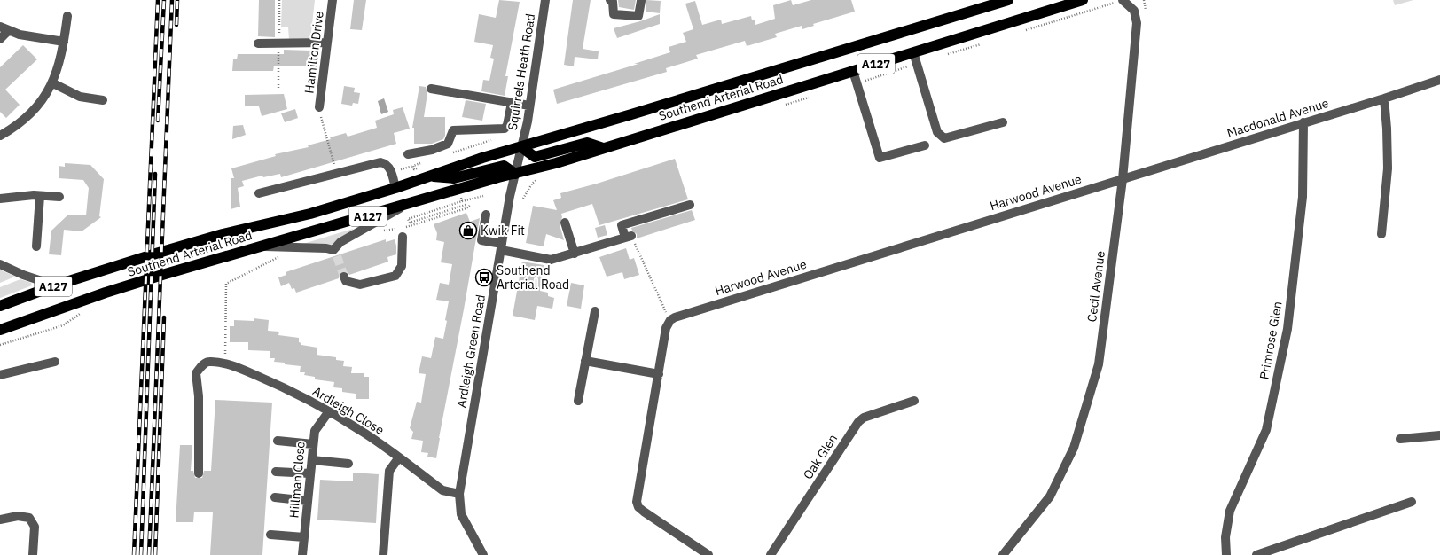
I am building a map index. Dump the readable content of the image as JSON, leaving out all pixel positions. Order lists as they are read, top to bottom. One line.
{"streets":{"highway":["A127","Southend Arterial Road"],"street":["Hamilton Drive","Squirrels Heath Road","Macdonald Avenue","Harwood Avenue","Cecil Avenue","Primrose Glen","Ardleigh Green Road","Ardleigh Close","Oak Glen","Hillman Close"]},"crossings":[["A127","Southend Arterial Road"],["A127","Ardleigh Green Road"],["Squirrels Heath Road","Southend Arterial Road"],["Squirrels Heath Road","Ardleigh Green Road"],["Southend Arterial Road","Ardleigh Green Road"],["Macdonald Avenue","Harwood Avenue"],["Macdonald Avenue","Cecil Avenue"],["Macdonald Avenue","Primrose Glen"],["Harwood Avenue","Cecil Avenue"],["Ardleigh Green Road","Ardleigh Close"],["Ardleigh Close","Hillman Close"]],"places":{"shop":["Kwik Fit"],"bus stop":["Southend Arterial Road"]}}
